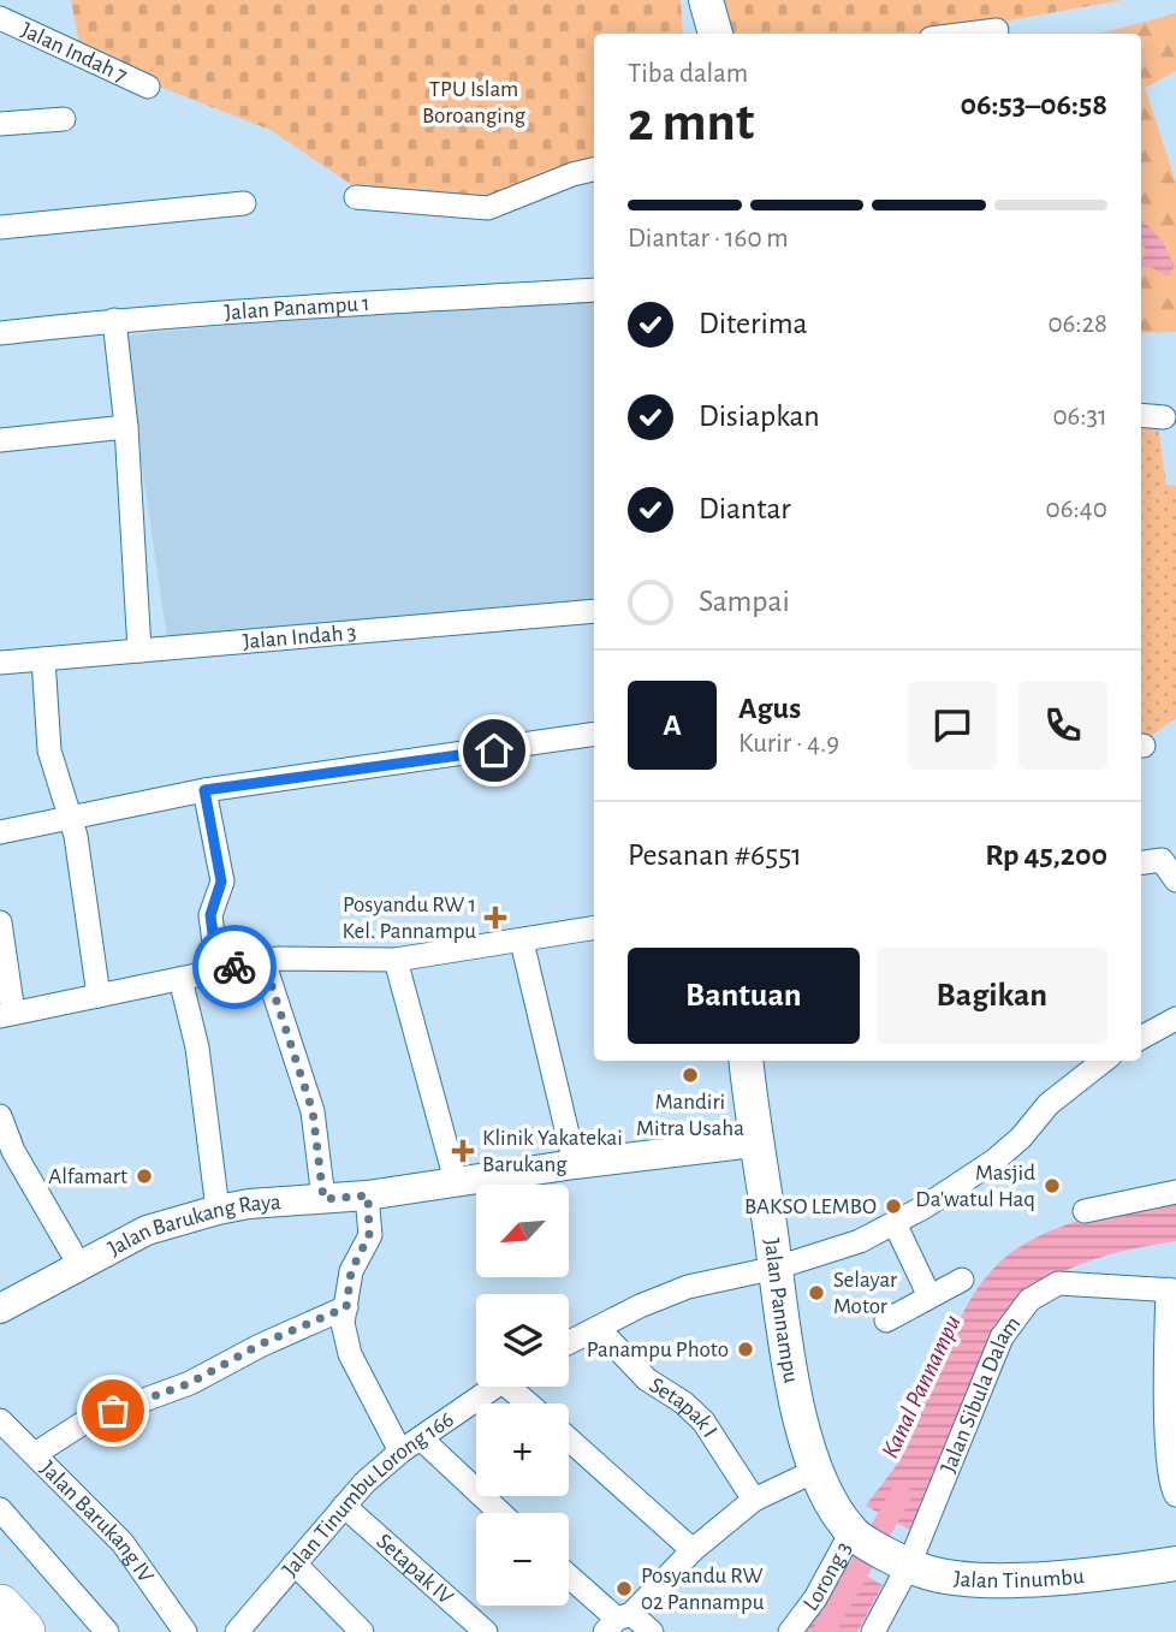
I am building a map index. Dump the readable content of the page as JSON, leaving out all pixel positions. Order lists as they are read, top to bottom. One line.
{"streets":{"main road":["Jalan Pannampu","Jalan Tinumbu"],"street":["Jalan Indah 7","Jalan Panampu 1","Jalan Indah 3","Jalan Barukang Raya","Jalan Sibula Dalam","Setapak I","Jalan Tinumbu Lorong 166","Jalan Barukang IV","Setapak IV","Lorong 3"]},"crossings":[["Jalan Barukang Raya","Jalan Pannampu"],["Jalan Pannampu","Jalan Sibula Dalam"],["Jalan Pannampu","Jalan Tinumbu"],["Jalan Pannampu","Lorong 3"],["Jalan Sibula Dalam","Jalan Tinumbu"],["Jalan Sibula Dalam","Lorong 3"],["Jalan Tinumbu Lorong 166","Setapak IV"],["Jalan Tinumbu","Lorong 3"]],"water":["Kanal Pannampu"],"parks":["TPU Islam Boroanging"],"places":{"health":["Posyandu RW 1 Kel. Pannampu","Klinik Yakatekai Barukang"],"other":["Mandiri Mitra Usaha","Alfamart","Masjid Da'watul Haq","BAKSO LEMBO","Selayar Motor","Panampu Photo","Posyandu RW 02 Pannampu"]},"north":"bottom left","page":{"heading":["2 mnt","Tiba dalam","06:53–06:58"],"panel":["Agus","Kurir · 4.9","Pesanan #6551","Rp 45,200"],"bar":"Diantar · 160 m","list":[["Diterima","06:28"],["Disiapkan","06:31"],["Diantar","06:40"],"Sampai"],"round":"A","buttons":["Bantuan","Bagikan"],"map_buttons":["+","−"]}}
